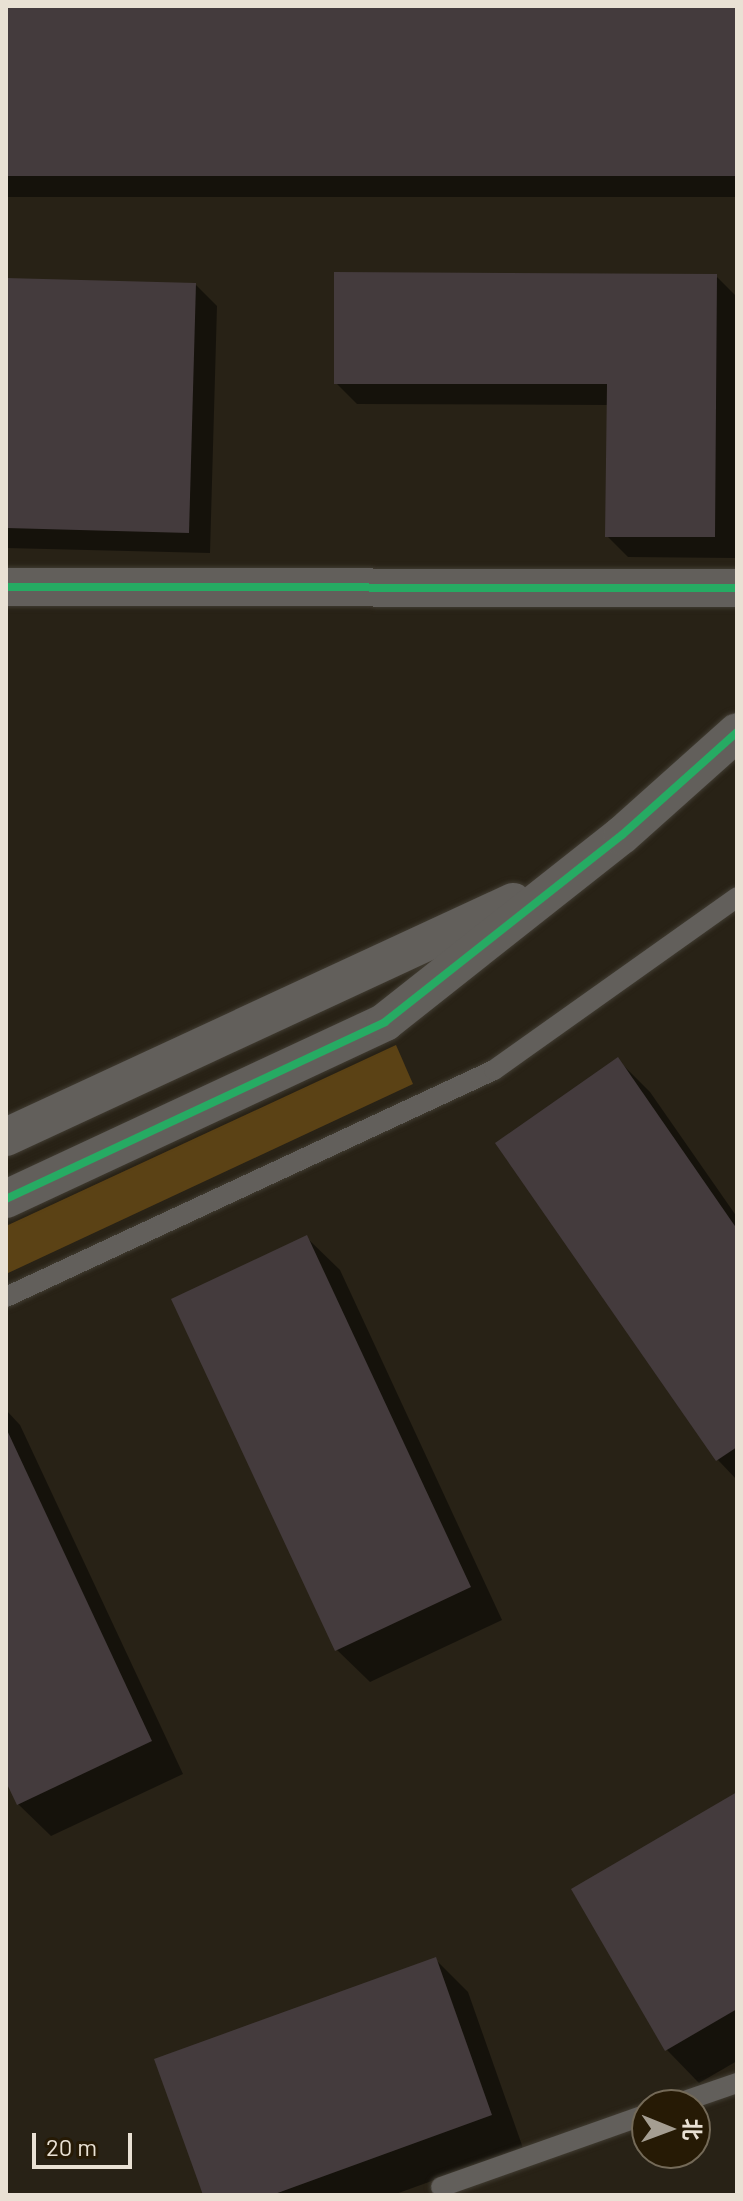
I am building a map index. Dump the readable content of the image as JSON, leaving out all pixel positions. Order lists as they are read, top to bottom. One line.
{"scale_bar":"20 m","north":"right"}
